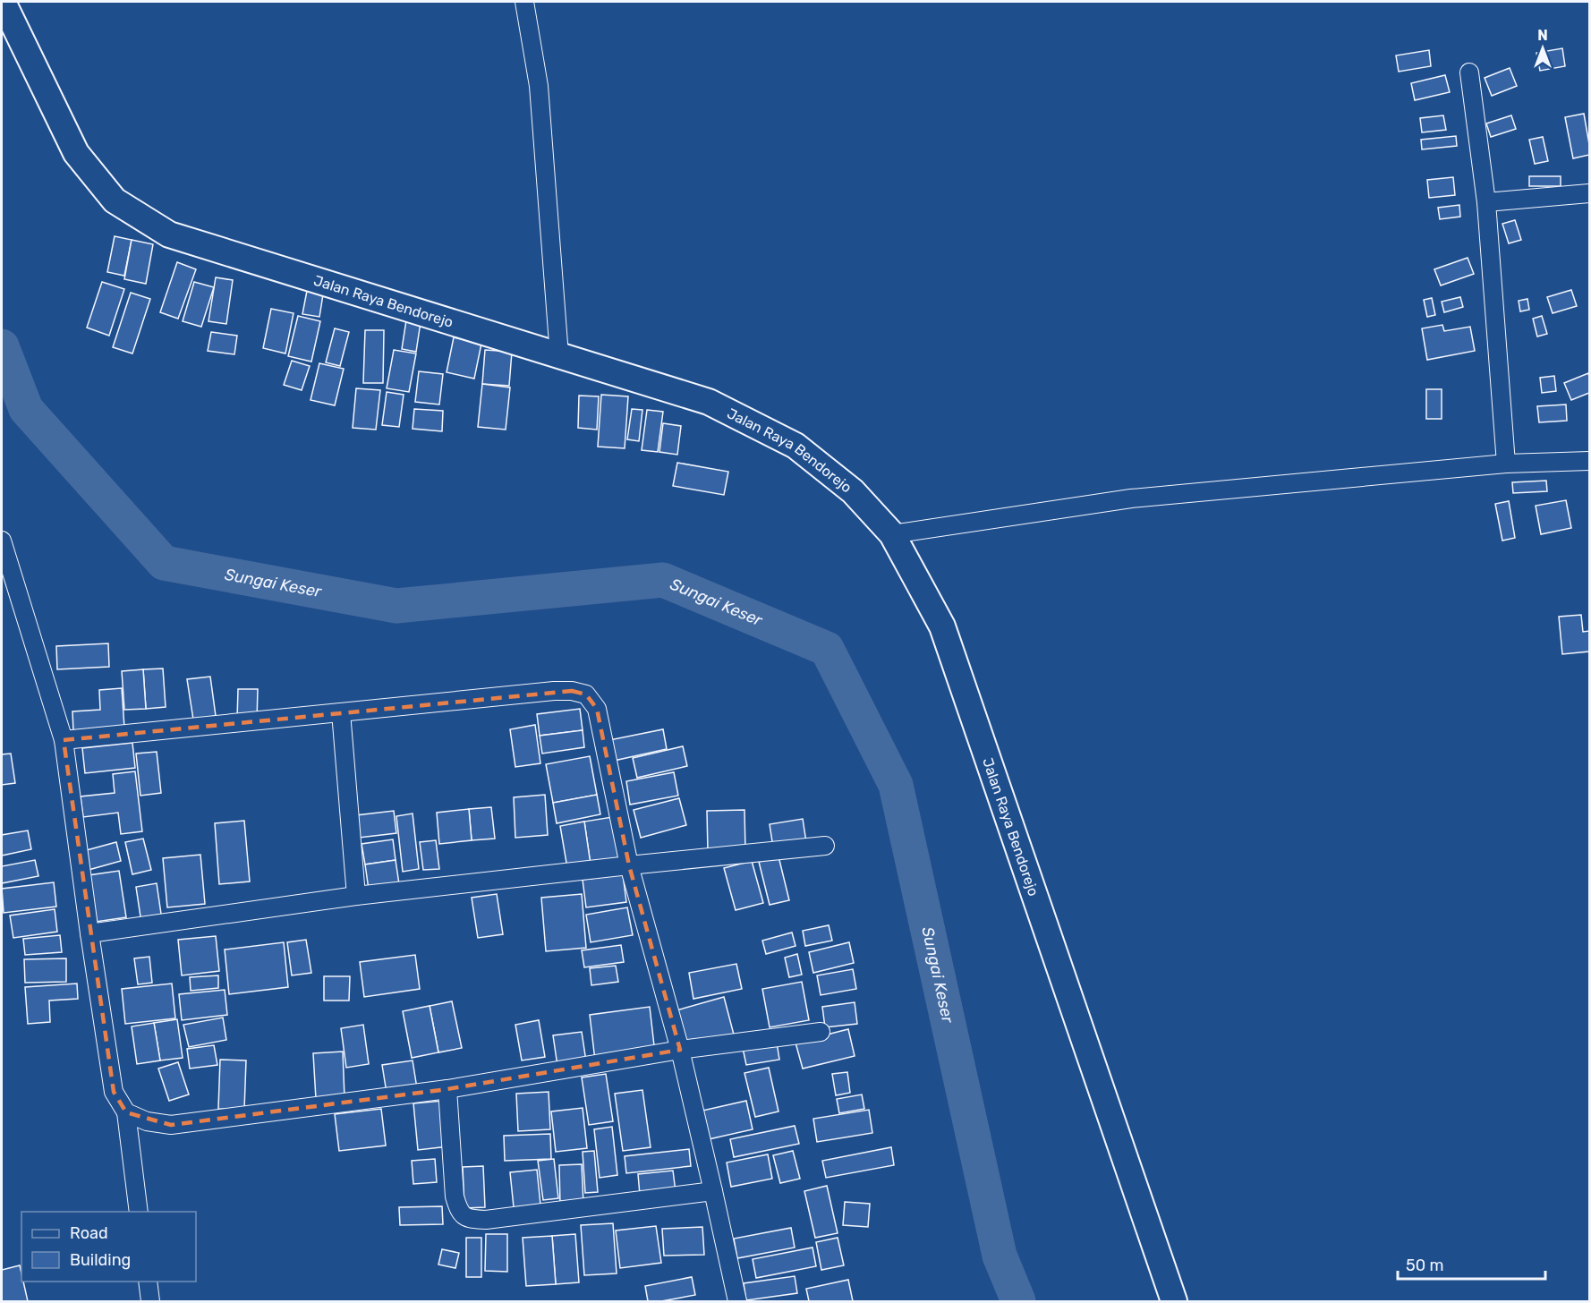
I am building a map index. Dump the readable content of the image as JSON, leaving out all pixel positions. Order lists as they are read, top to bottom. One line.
{"streets":{"main road":["Jalan Raya Bendorejo"]},"water":["Sungai Keser"],"legend":["Road","Building"],"scale_bar":"50 m","north":"top"}
